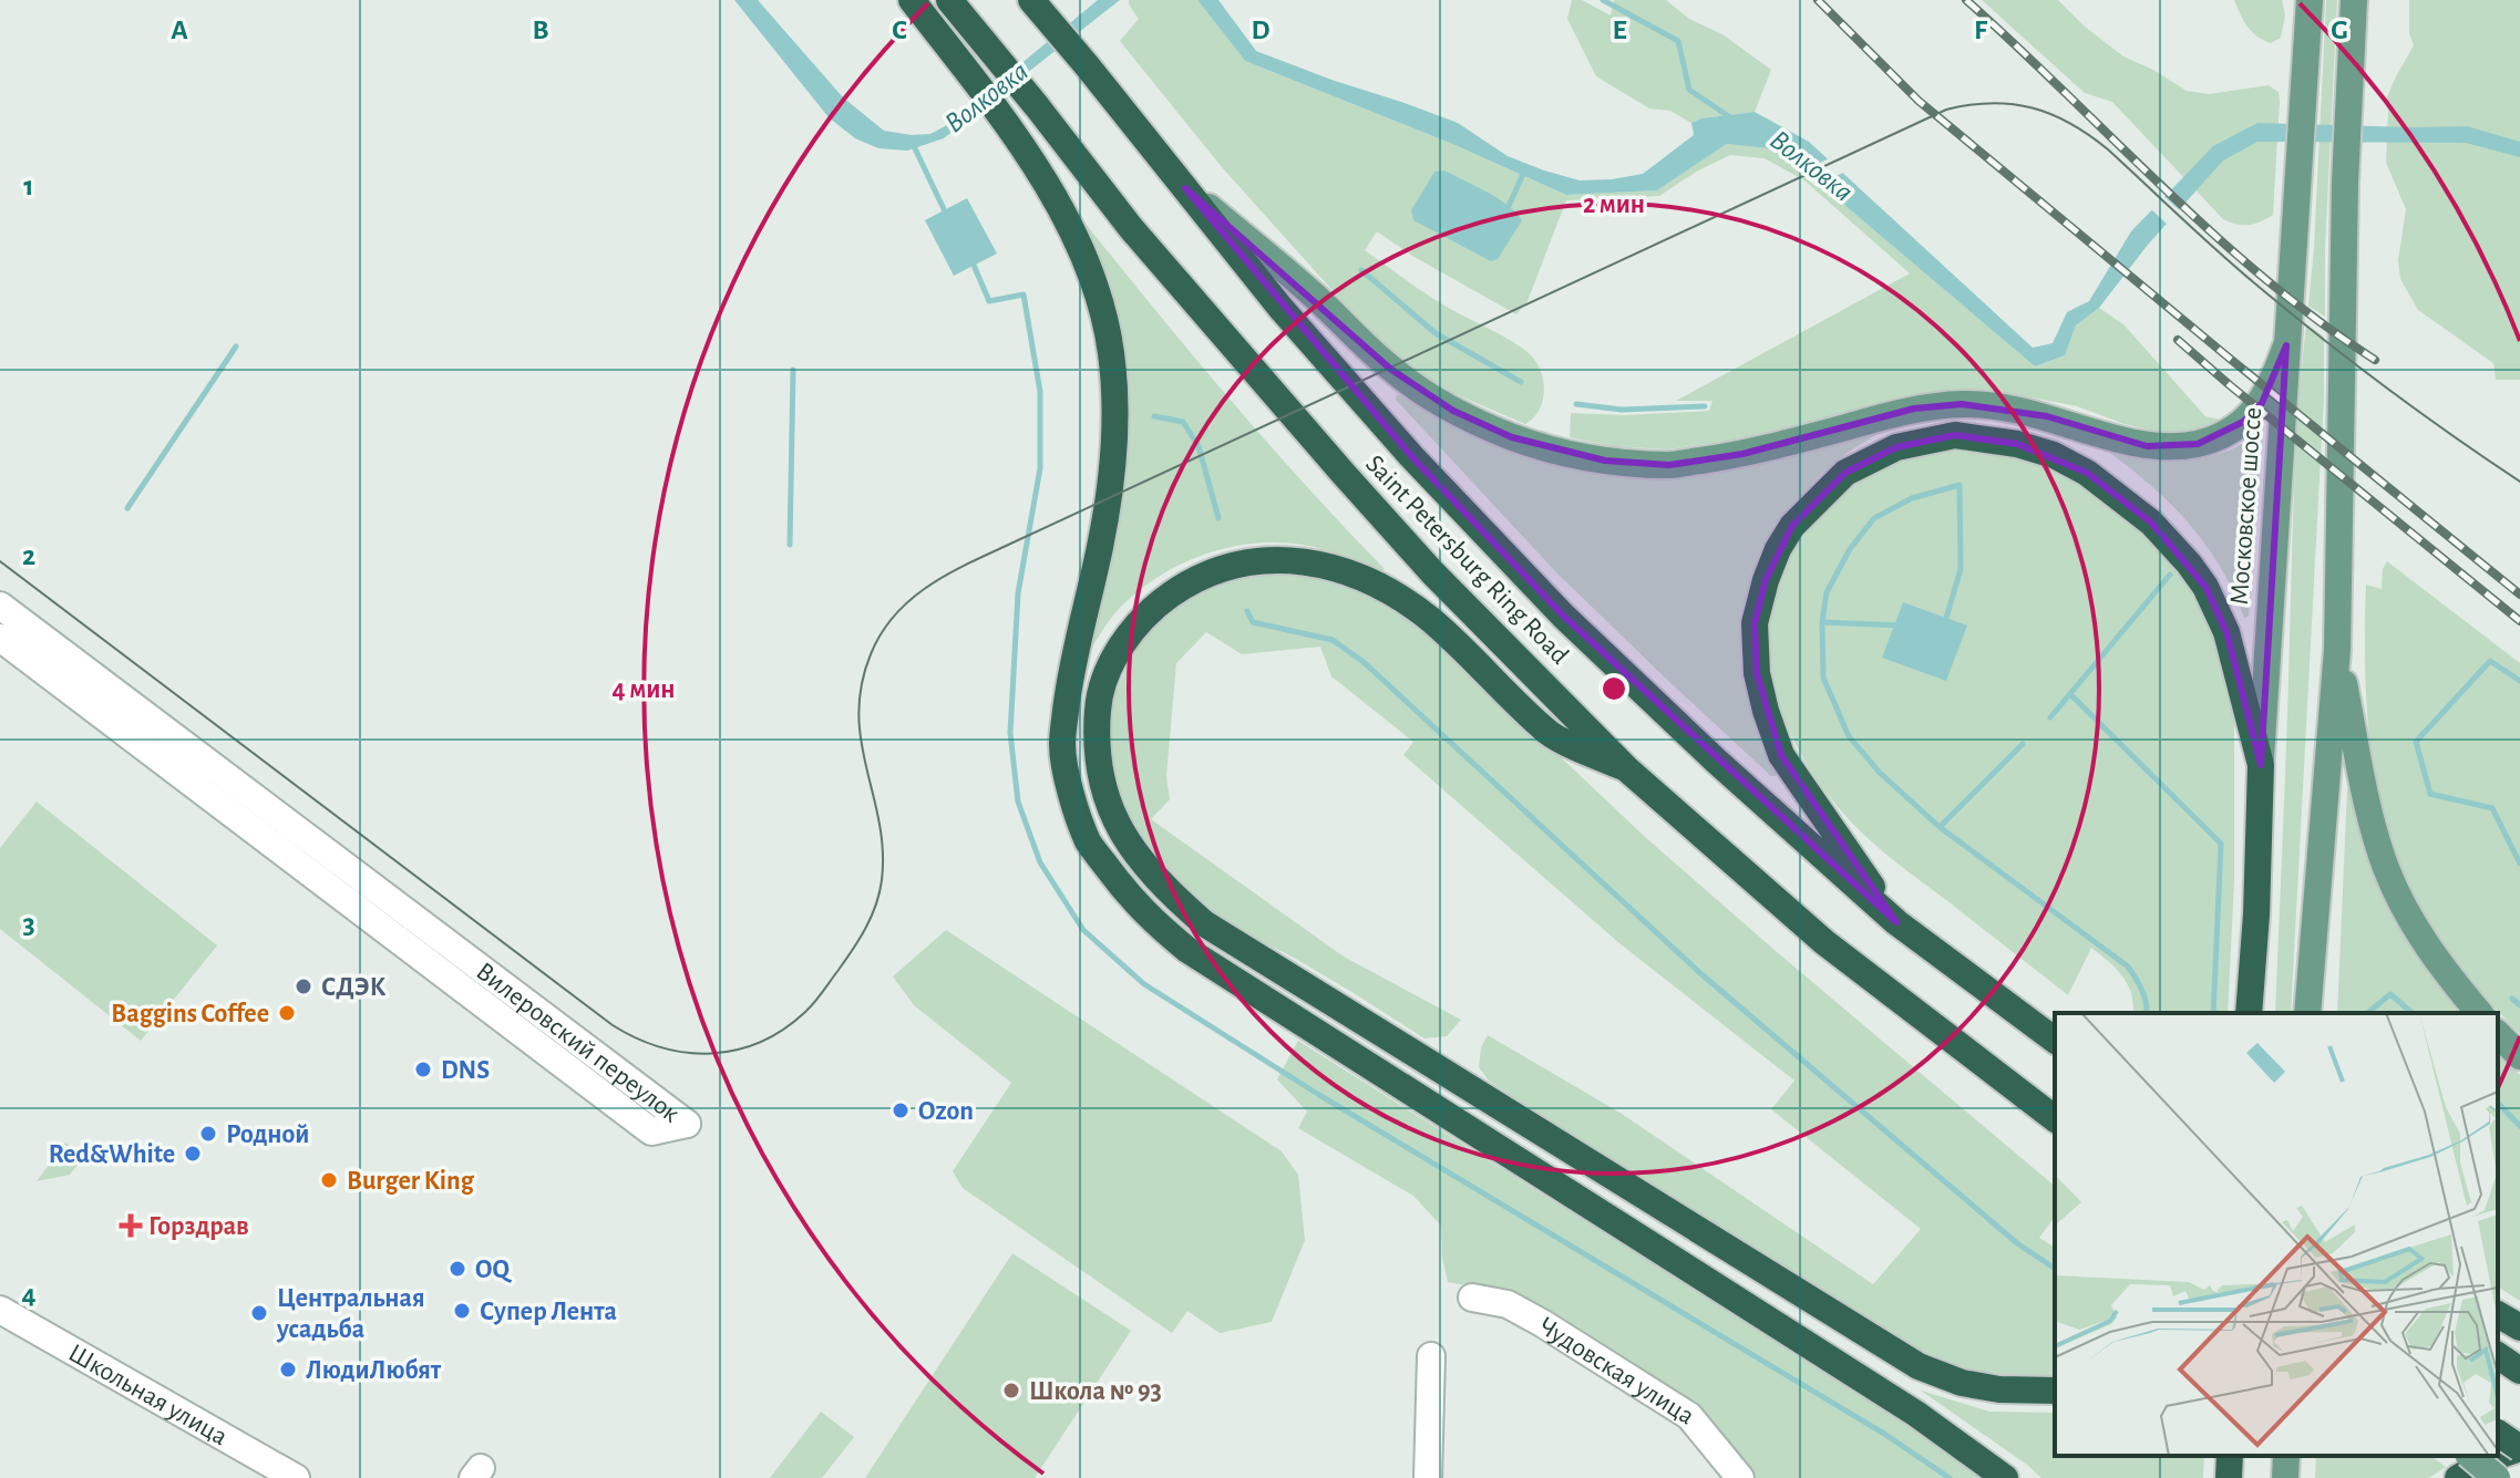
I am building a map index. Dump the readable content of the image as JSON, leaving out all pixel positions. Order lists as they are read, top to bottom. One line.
{"streets":{"highway":["Московское шоссе","Saint Petersburg Ring Road"],"street":["Вилеровский переулок","Чудовская улица","Школьная улица"]},"water":["Волковка"],"places":{"other":["СДЭК","Baggins Coffee","DNS","Ozon","Родной","Red&White","Burger King","OQ","Супер Лента","Центральная усадьба","ЛюдиЛюбят","Школа № 93"],"health":["Горздрав"]},"grid":{"columns":["A","B","C","D","E","F","G"],"rows":["1","2","3","4"]},"rings":["2 мин","4 мин"]}
